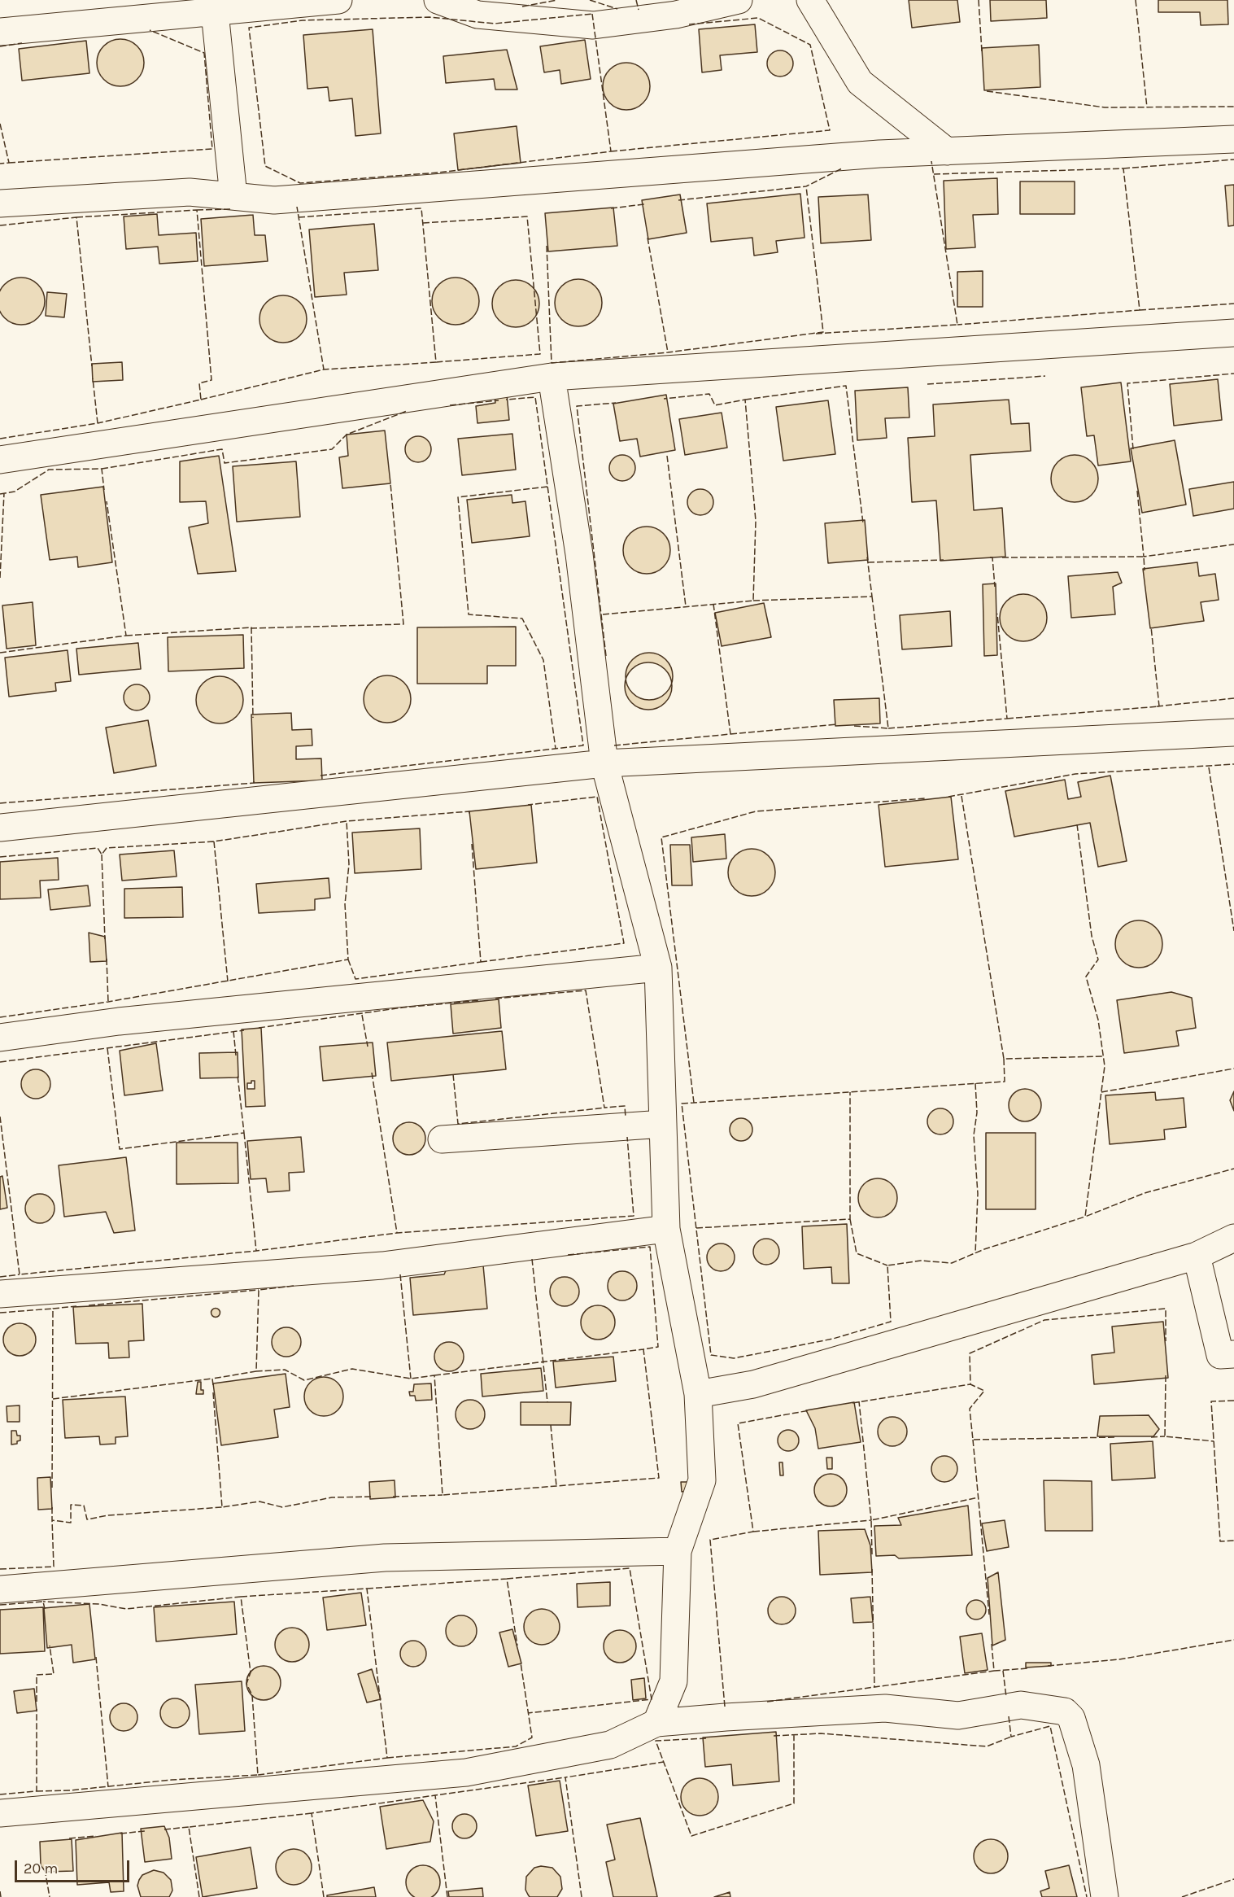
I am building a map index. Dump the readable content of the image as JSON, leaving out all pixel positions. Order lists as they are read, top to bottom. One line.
{"scale_bar":"20 m"}
